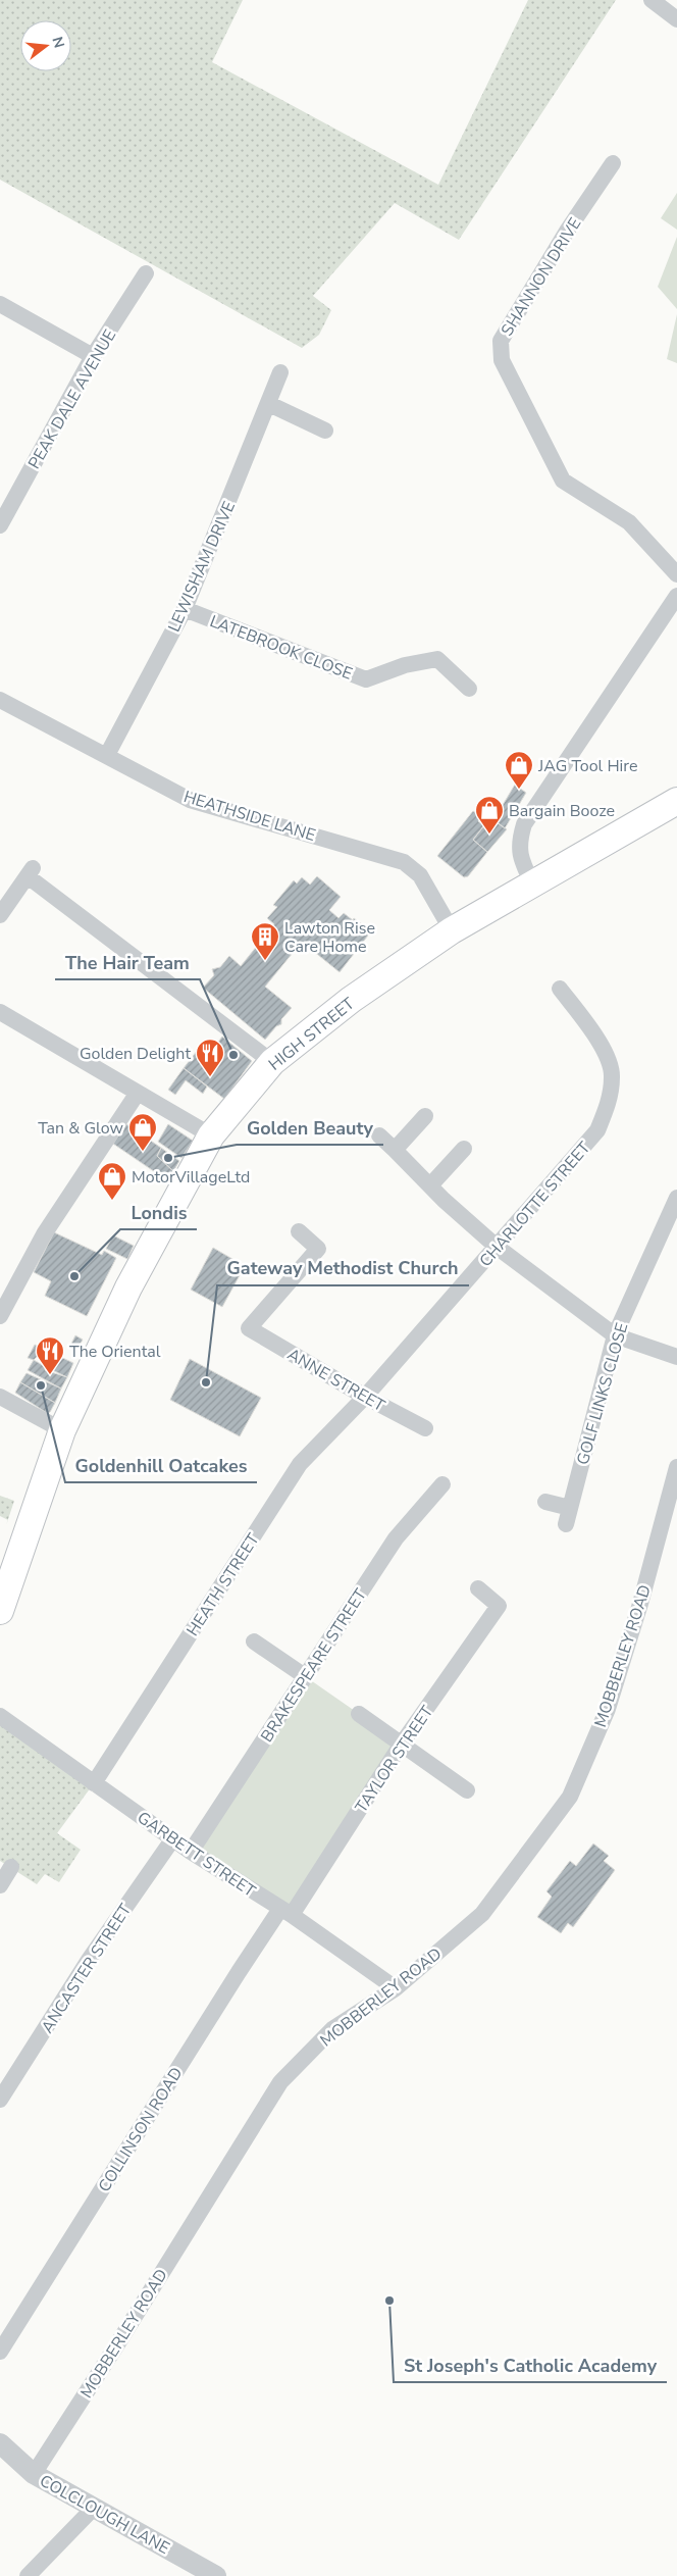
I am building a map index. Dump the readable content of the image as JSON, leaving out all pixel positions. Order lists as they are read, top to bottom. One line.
{"streets":{"main road":["HIGH STREET"],"street":["SHANNON DRIVE","PEAK DALE AVENUE","LEWISHAM DRIVE","LATEBROOK CLOSE","HEATHSIDE LANE","CHARLOTTE STREET","ANNE STREET","GOLF LINKS CLOSE","HEATH STREET","MOBBERLEY ROAD","BRAKESPEARE STREET","TAYLOR STREET","GARBETT STREET","ANCASTER STREET","COLLINSON ROAD","COLCLOUGH LANE"]},"crossings":[["LEWISHAM DRIVE","LATEBROOK CLOSE"],["LEWISHAM DRIVE","HEATHSIDE LANE"],["HEATHSIDE LANE","HIGH STREET"],["CHARLOTTE STREET","ANNE STREET"],["CHARLOTTE STREET","HEATH STREET"],["ANNE STREET","HEATH STREET"],["HEATH STREET","GARBETT STREET"],["MOBBERLEY ROAD","GARBETT STREET"],["MOBBERLEY ROAD","COLCLOUGH LANE"],["BRAKESPEARE STREET","GARBETT STREET"],["TAYLOR STREET","GARBETT STREET"],["TAYLOR STREET","COLLINSON ROAD"],["GARBETT STREET","ANCASTER STREET"],["GARBETT STREET","COLLINSON ROAD"]],"places":{"shop":["JAG Tool Hire","Bargain Booze","Tan & Glow","MotorVillageLtd"],"building":["Lawton Rise Care Home"],"other":["The Hair Team","Golden Beauty","Londis","Gateway Methodist Church","Goldenhill Oatcakes","St Joseph's Catholic Academy"],"restaurant":["Golden Delight","The Oriental"]},"north":"right"}
